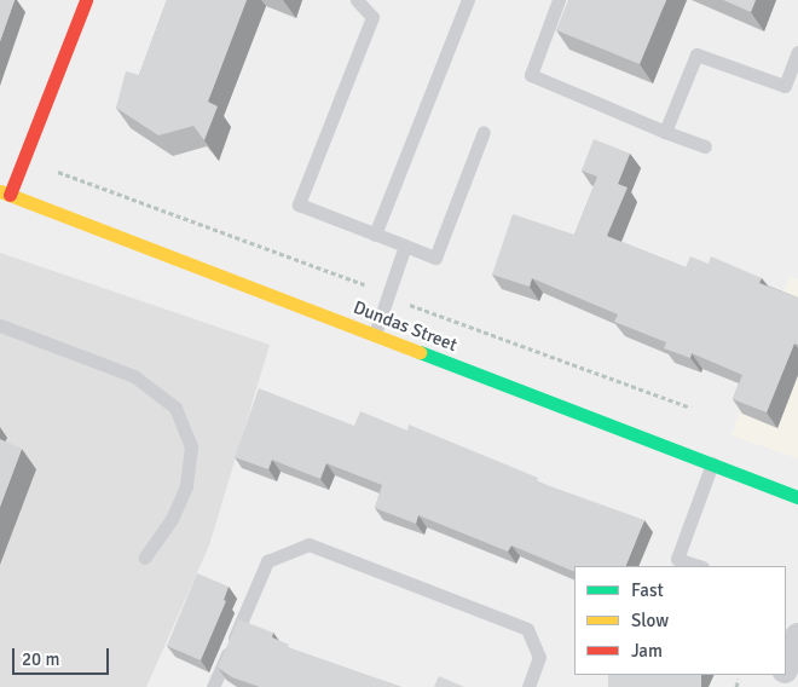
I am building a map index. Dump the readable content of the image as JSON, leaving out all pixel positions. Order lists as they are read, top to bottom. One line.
{"streets":{"main road":["Dundas Street"]},"legend":["Fast","Slow","Jam"],"scale_bar":"20 m"}
